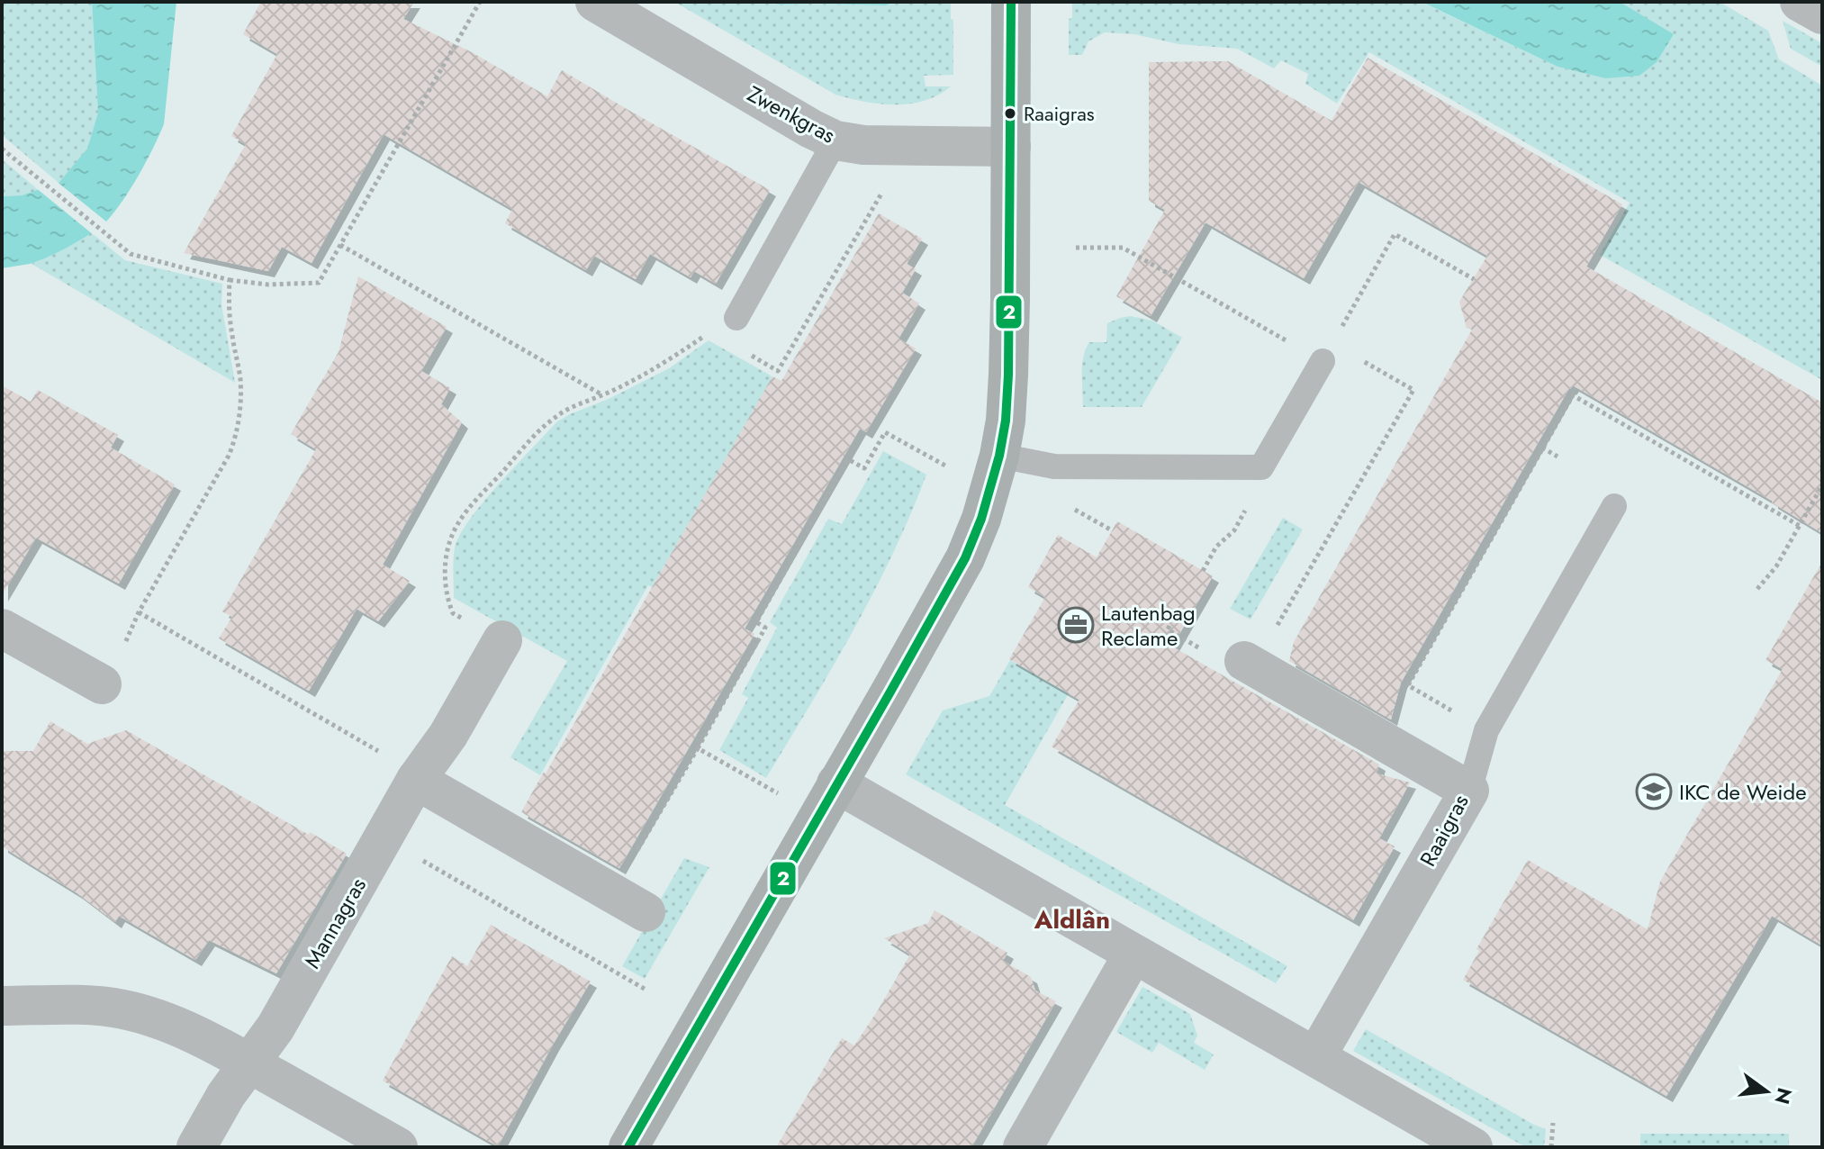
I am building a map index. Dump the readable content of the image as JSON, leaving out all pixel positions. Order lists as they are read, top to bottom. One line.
{"streets":{"street":["Zwenkgras","Raaigras","Mannagras"]},"districts":["Aldlân"],"places":{"other":["Raaigras"],"office":["Lautenbag Reclame"],"school or university":["IKC de Weide"]},"lines":["transit line 2"],"north":"right"}
